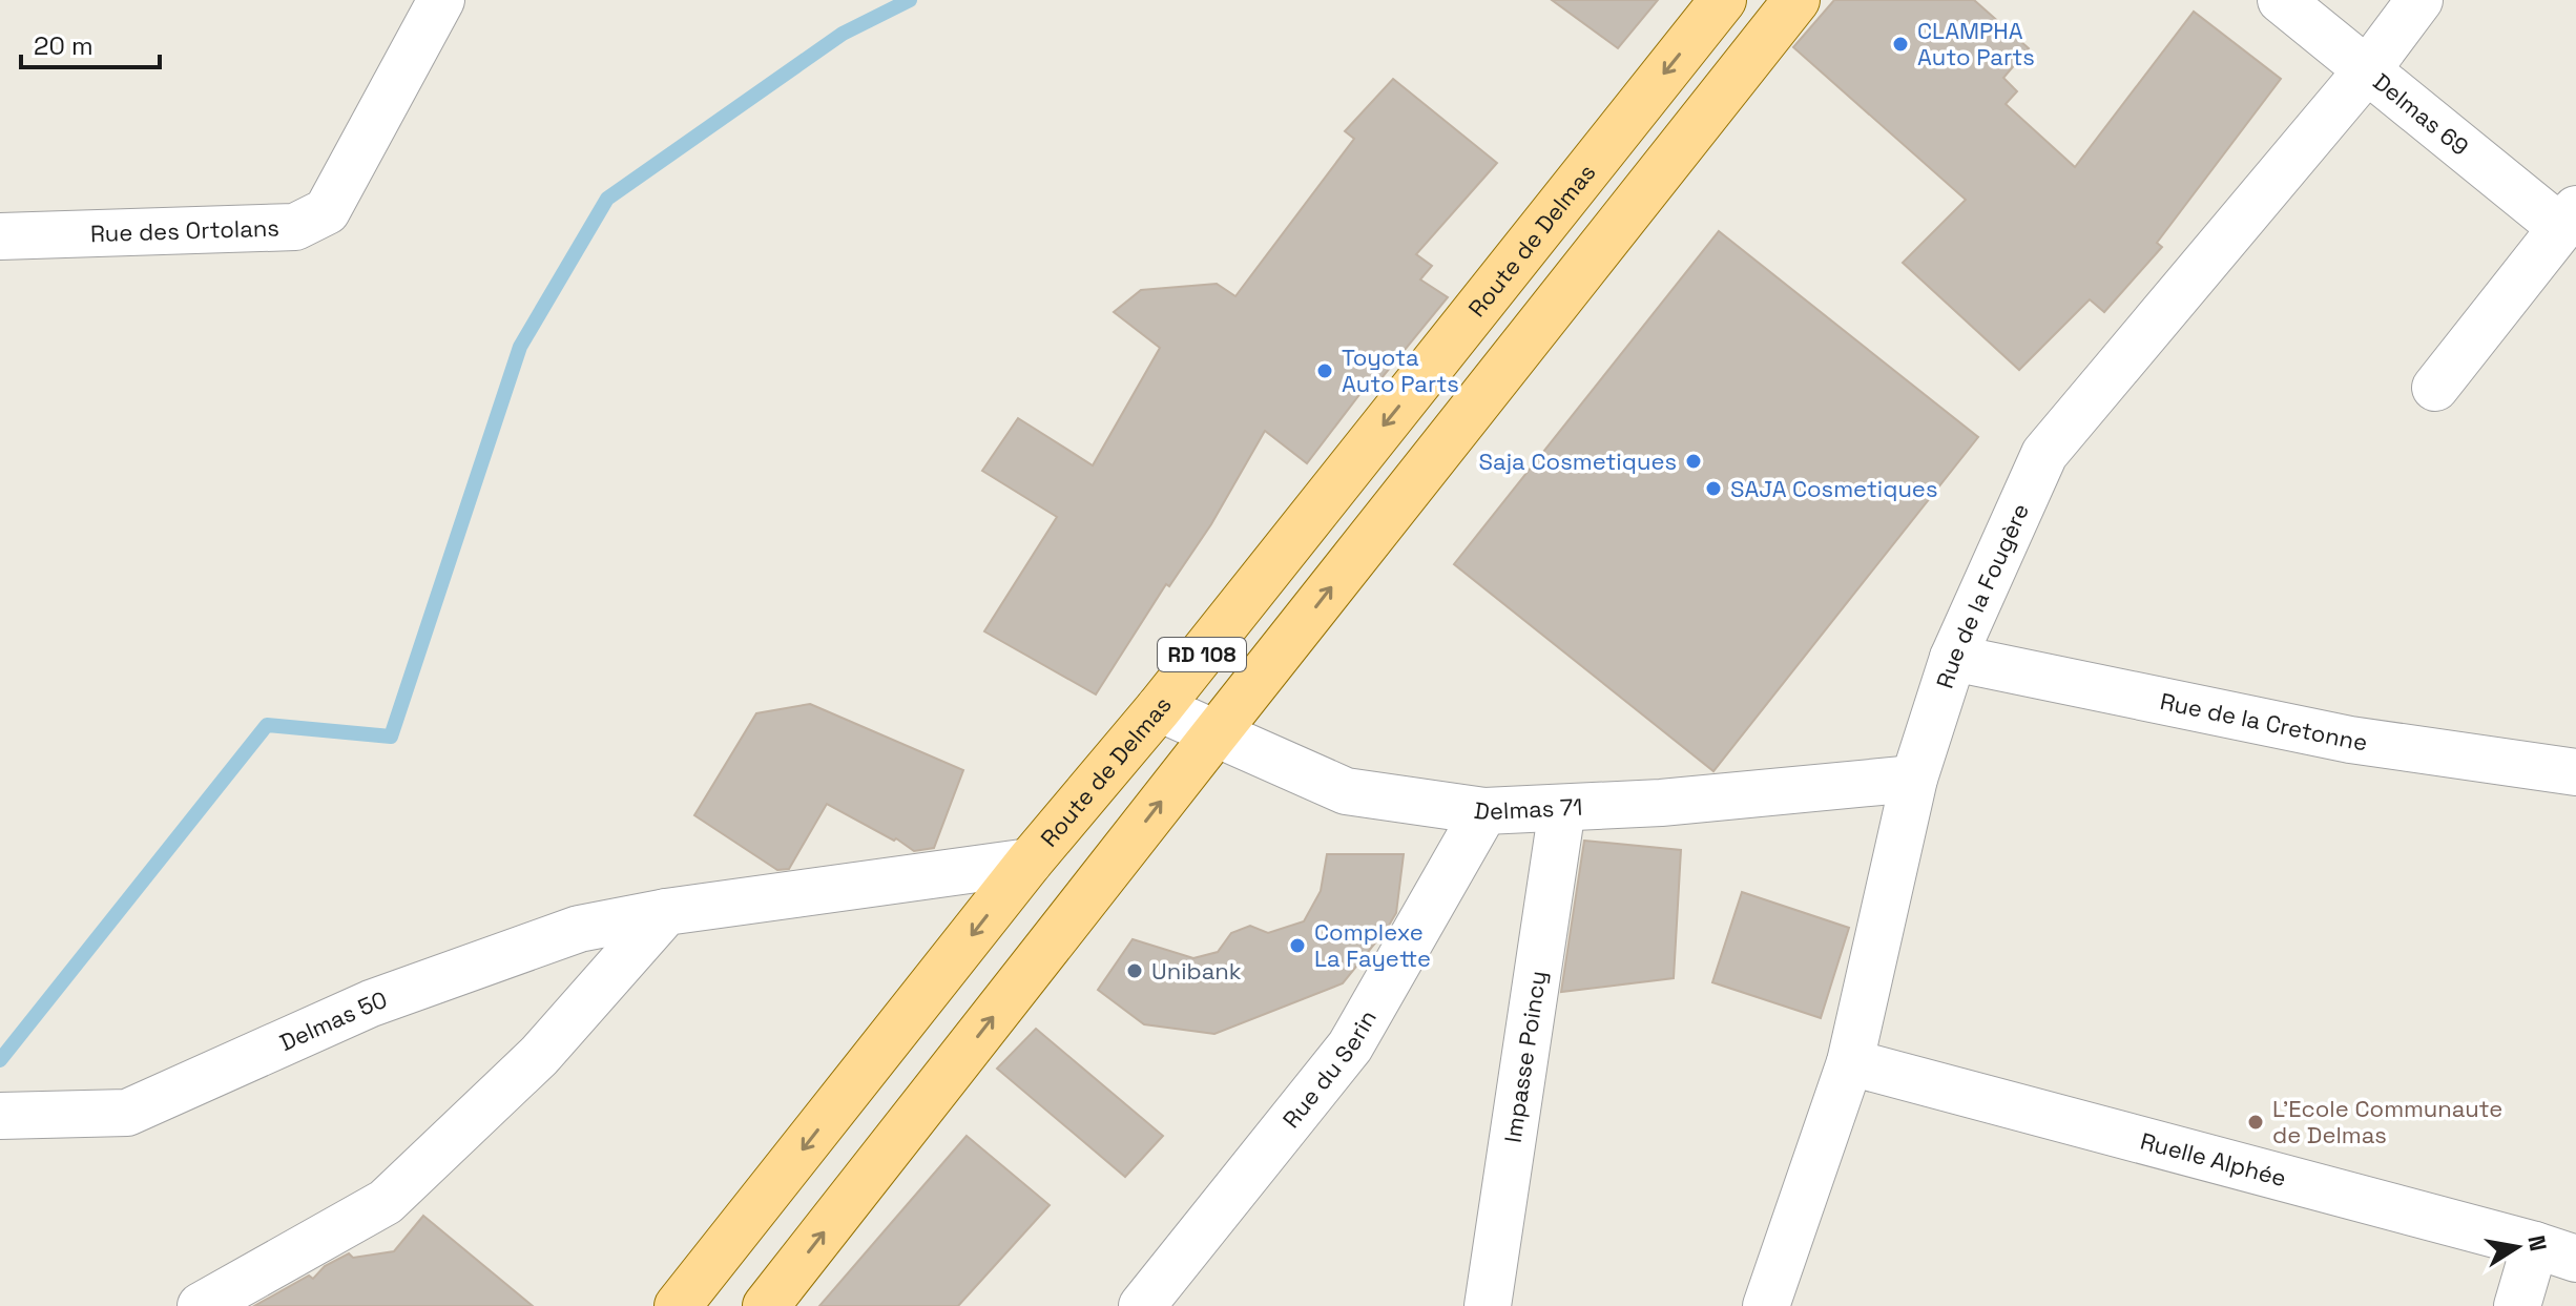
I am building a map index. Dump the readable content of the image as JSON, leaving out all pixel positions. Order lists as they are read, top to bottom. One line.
{"streets":{"main road":["Route de Delmas","RD 108"],"street":["Delmas 69","Rue des Ortolans","Rue de la Fougère","Rue de la Cretonne","Delmas 71","Delmas 50","Impasse Poincy","Rue du Serin","Ruelle Alphée"]},"crossings":[["Delmas 69","Rue de la Fougère"],["Route de Delmas","Delmas 71"],["Route de Delmas","Delmas 50"],["Rue de la Fougère","Rue de la Cretonne"],["Rue de la Fougère","Delmas 71"],["Rue de la Fougère","Ruelle Alphée"],["RD 108","Delmas 71"],["Delmas 71","Impasse Poincy"],["Delmas 71","Rue du Serin"]],"places":["CLAMPHA Auto Parts","Toyota Auto Parts","Saja Cosmetiques","SAJA Cosmetiques","Complexe La Fayette","Unibank","L'Ecole Communaute de Delmas"],"scale_bar":"20 m","north":"right"}
